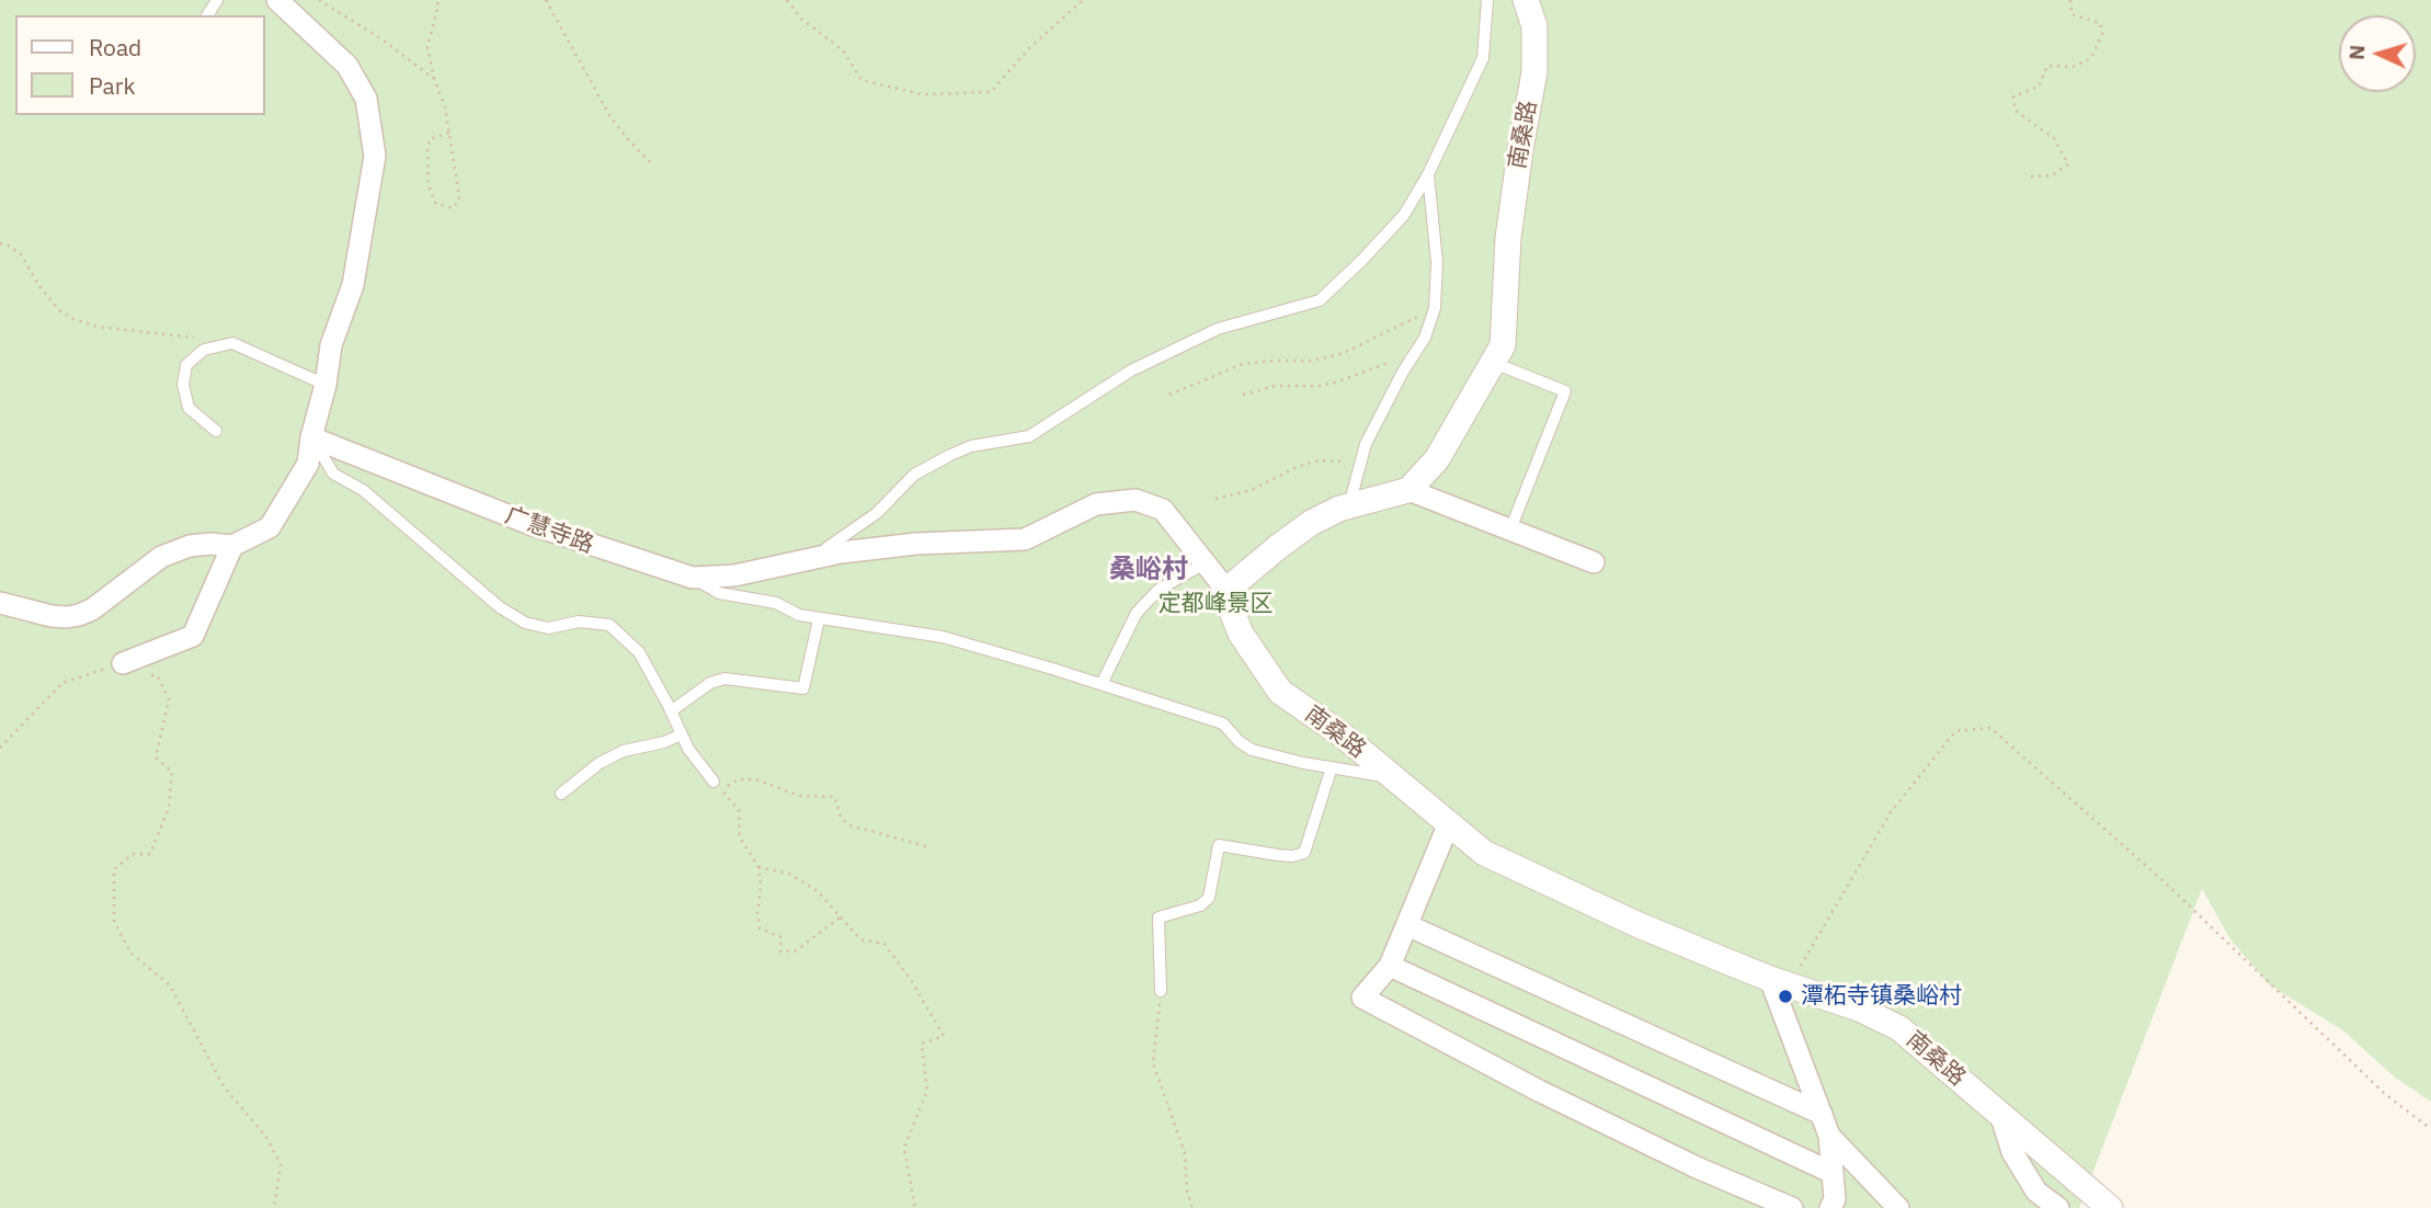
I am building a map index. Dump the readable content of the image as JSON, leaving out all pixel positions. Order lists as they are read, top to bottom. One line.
{"streets":{"street":["南桑路","广慧寺路"]},"crossings":[["南桑路","广慧寺路"]],"districts":["桑峪村"],"parks":["定都峰景区"],"places":["潭柘寺镇桑峪村"],"legend":["Road","Park"],"north":"left"}
